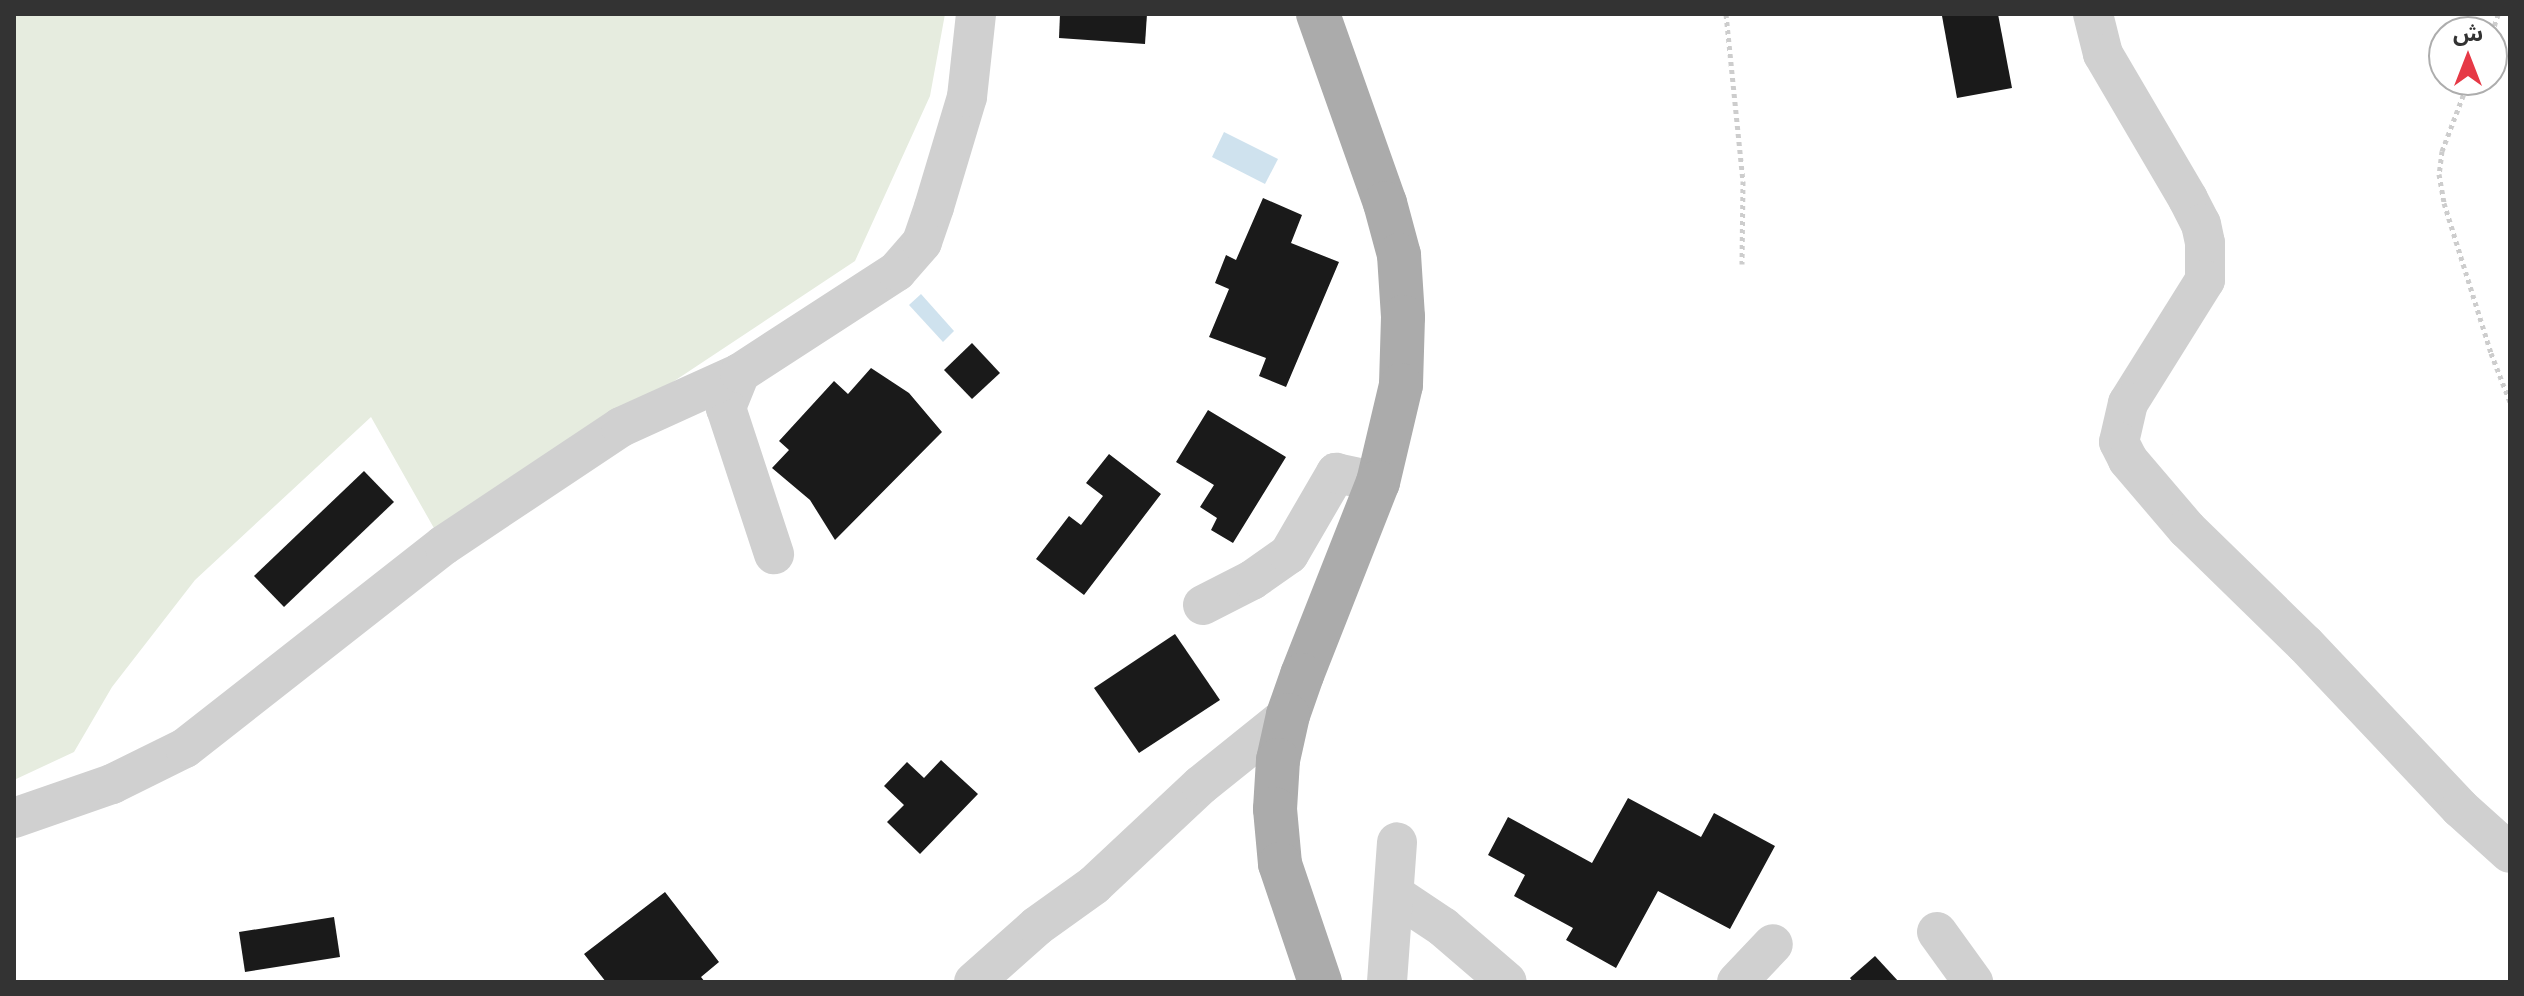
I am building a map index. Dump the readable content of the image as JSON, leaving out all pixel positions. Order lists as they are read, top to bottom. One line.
{"north":"top"}
